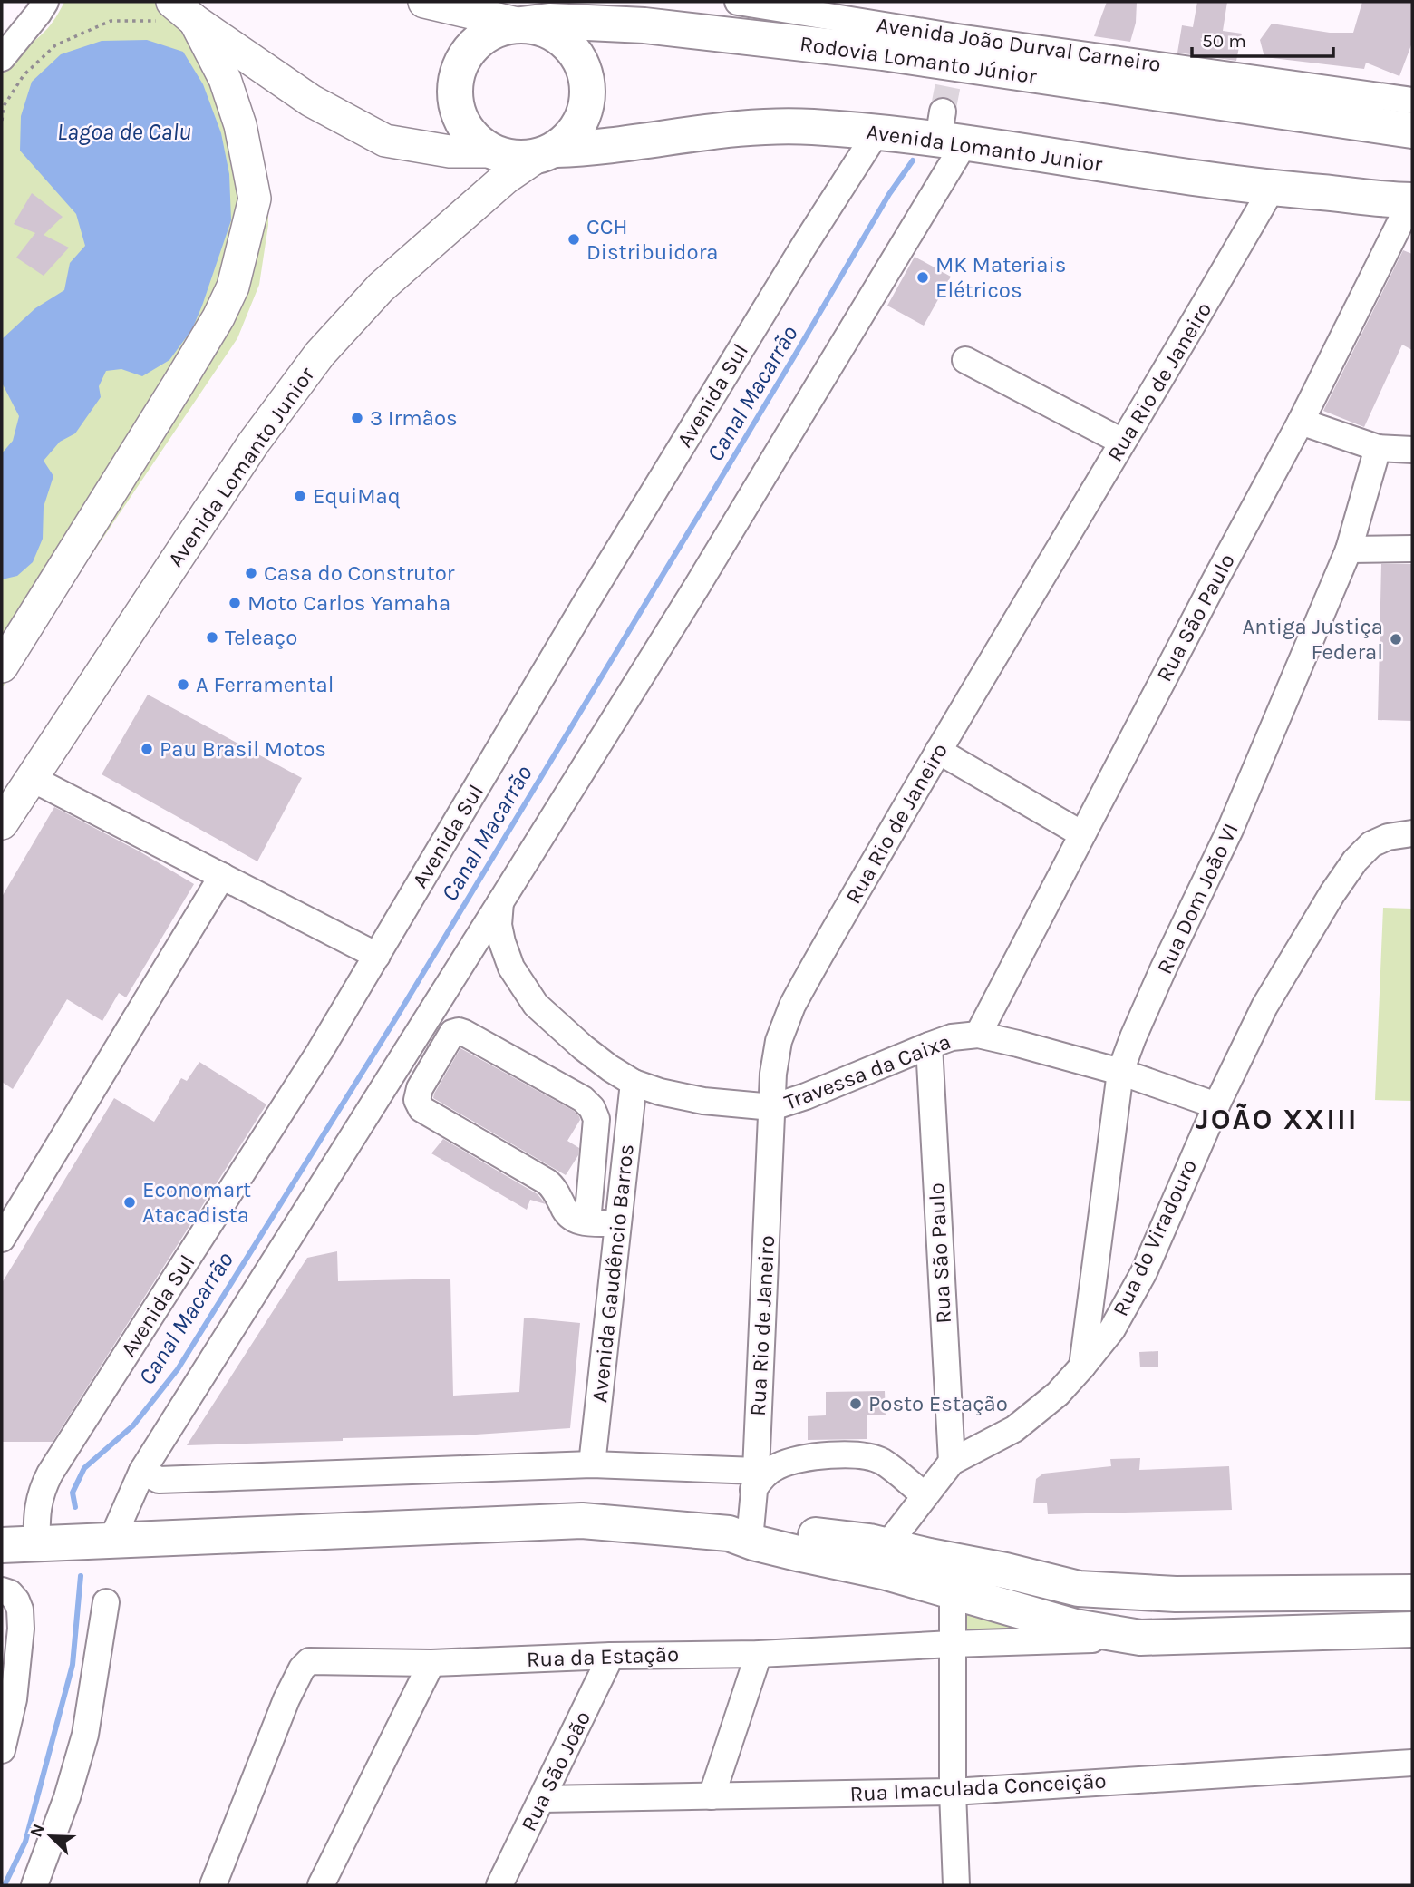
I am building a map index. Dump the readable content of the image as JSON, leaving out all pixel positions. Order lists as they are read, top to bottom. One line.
{"streets":{"highway":["Rodovia Lomanto Júnior","Avenida Lomanto Junior"],"street":["Avenida João Durval Carneiro","Rua Rio de Janeiro","Avenida Sul","Rua São Paulo","Rua Dom João VI","Travessa da Caixa","Rua do Viradouro","Avenida Gaudêncio Barros","Rua da Estação","Rua São João","Rua Imaculada Conceição"]},"crossings":[["Rodovia Lomanto Júnior","Avenida Lomanto Junior"],["Avenida Lomanto Junior","Rua Rio de Janeiro"],["Avenida Lomanto Junior","Avenida Sul"],["Avenida Lomanto Junior","Rua São Paulo"],["Rua Rio de Janeiro","Travessa da Caixa"],["Rua São Paulo","Travessa da Caixa"],["Rua São Paulo","Rua do Viradouro"],["Rua Dom João VI","Travessa da Caixa"],["Rua Dom João VI","Rua do Viradouro"],["Travessa da Caixa","Rua do Viradouro"],["Travessa da Caixa","Avenida Gaudêncio Barros"],["Rua da Estação","Rua São João"],["Rua São João","Rua Imaculada Conceição"]],"districts":["JOÃO XXIII"],"water":["Lagoa de Calu","Canal Macarrão"],"places":["CCH Distribuidora","MK Materiais Elétricos","3 Irmãos","EquiMaq","Casa do Construtor","Moto Carlos Yamaha","Teleaço","Antiga Justiça Federal","A Ferramental","Pau Brasil Motos","Economart Atacadista","Posto Estação"],"scale_bar":"50 m","north":"top left"}
